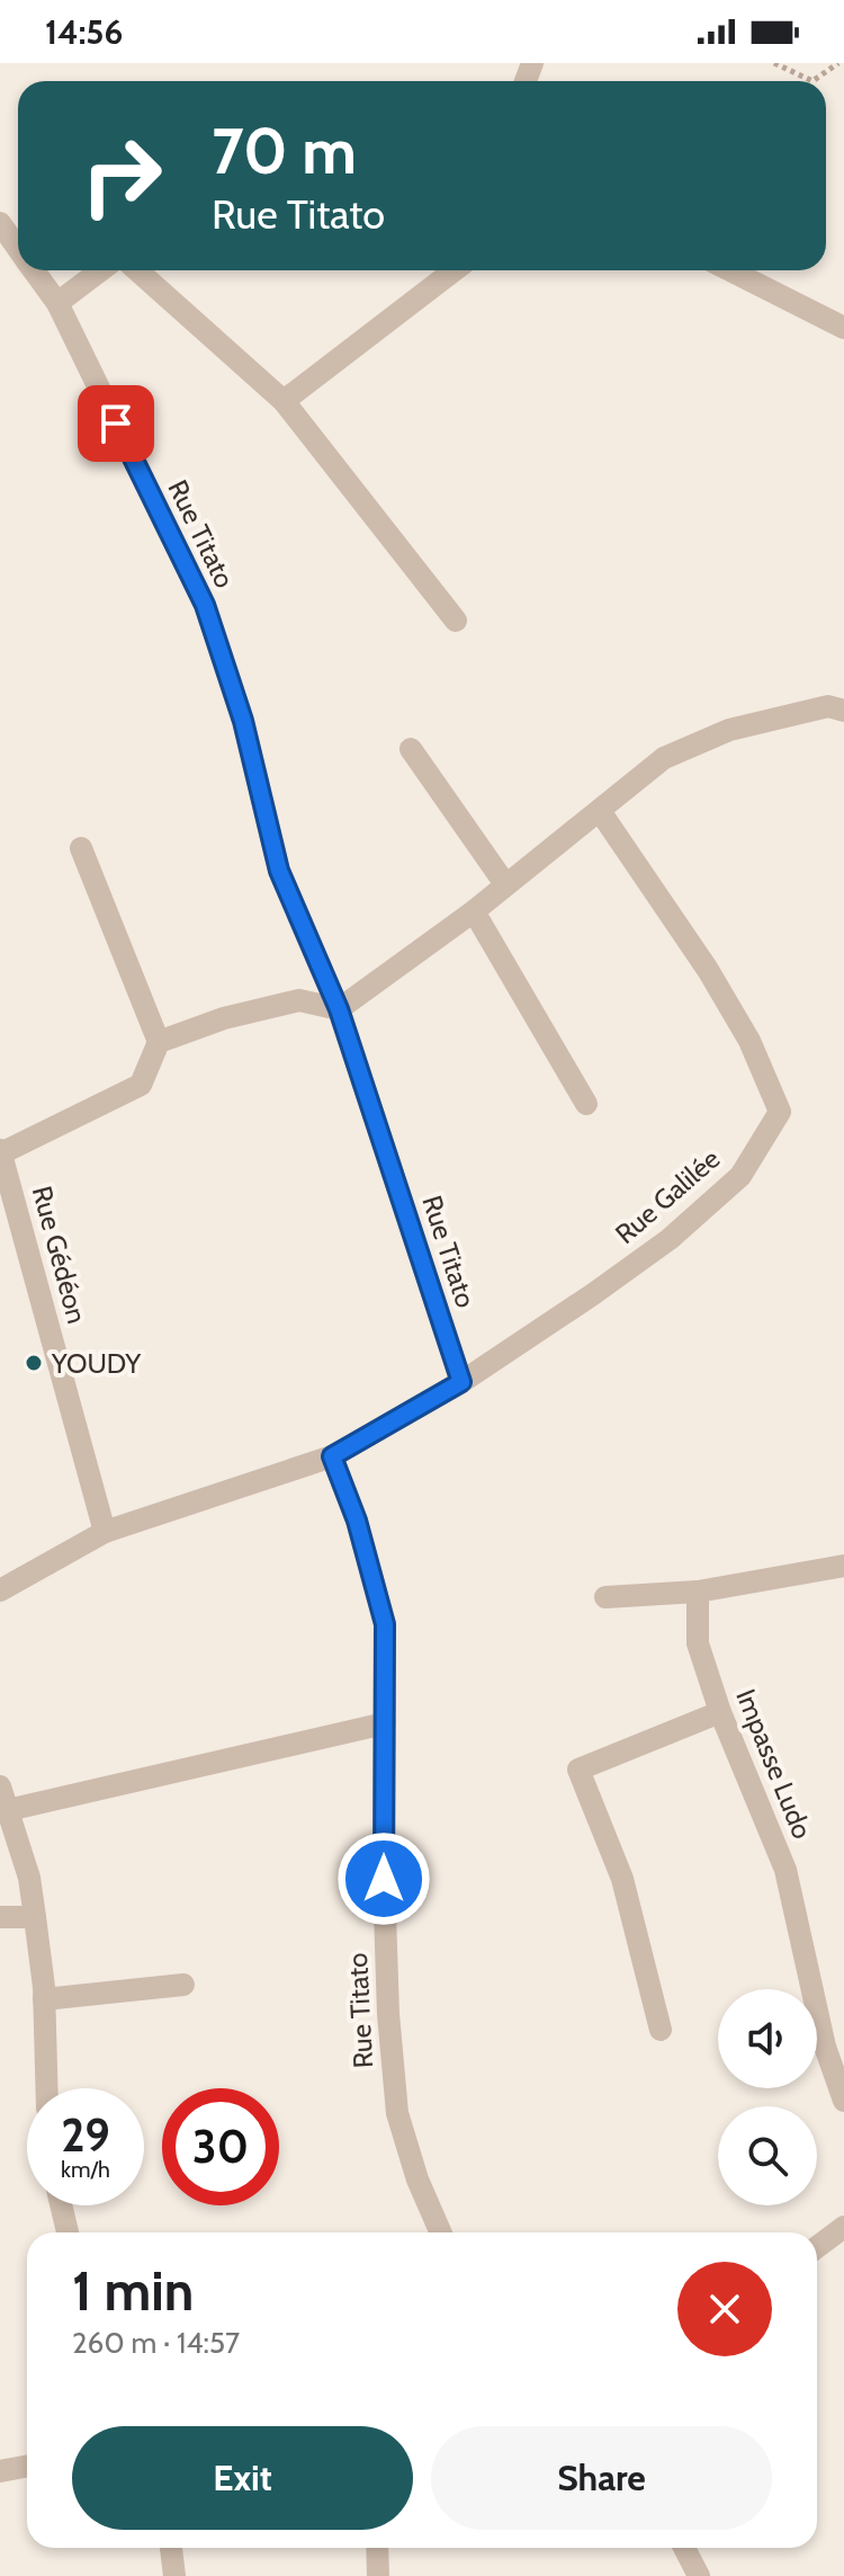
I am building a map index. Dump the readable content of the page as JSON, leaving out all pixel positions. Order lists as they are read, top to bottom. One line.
{"streets":{"street":["Rue Titato","Rue Galilée","Rue Gédéon","Impasse Ludo"]},"crossings":[["Rue Titato","Rue Galilée"]],"places":["YOUDY"],"page":{"status":"14:56","turn":["70 m","Rue Titato"],"speed":"29 km/h","limit":"30","heading":["1 min","260 m · 14:57"],"buttons":["Exit","Share"]}}
